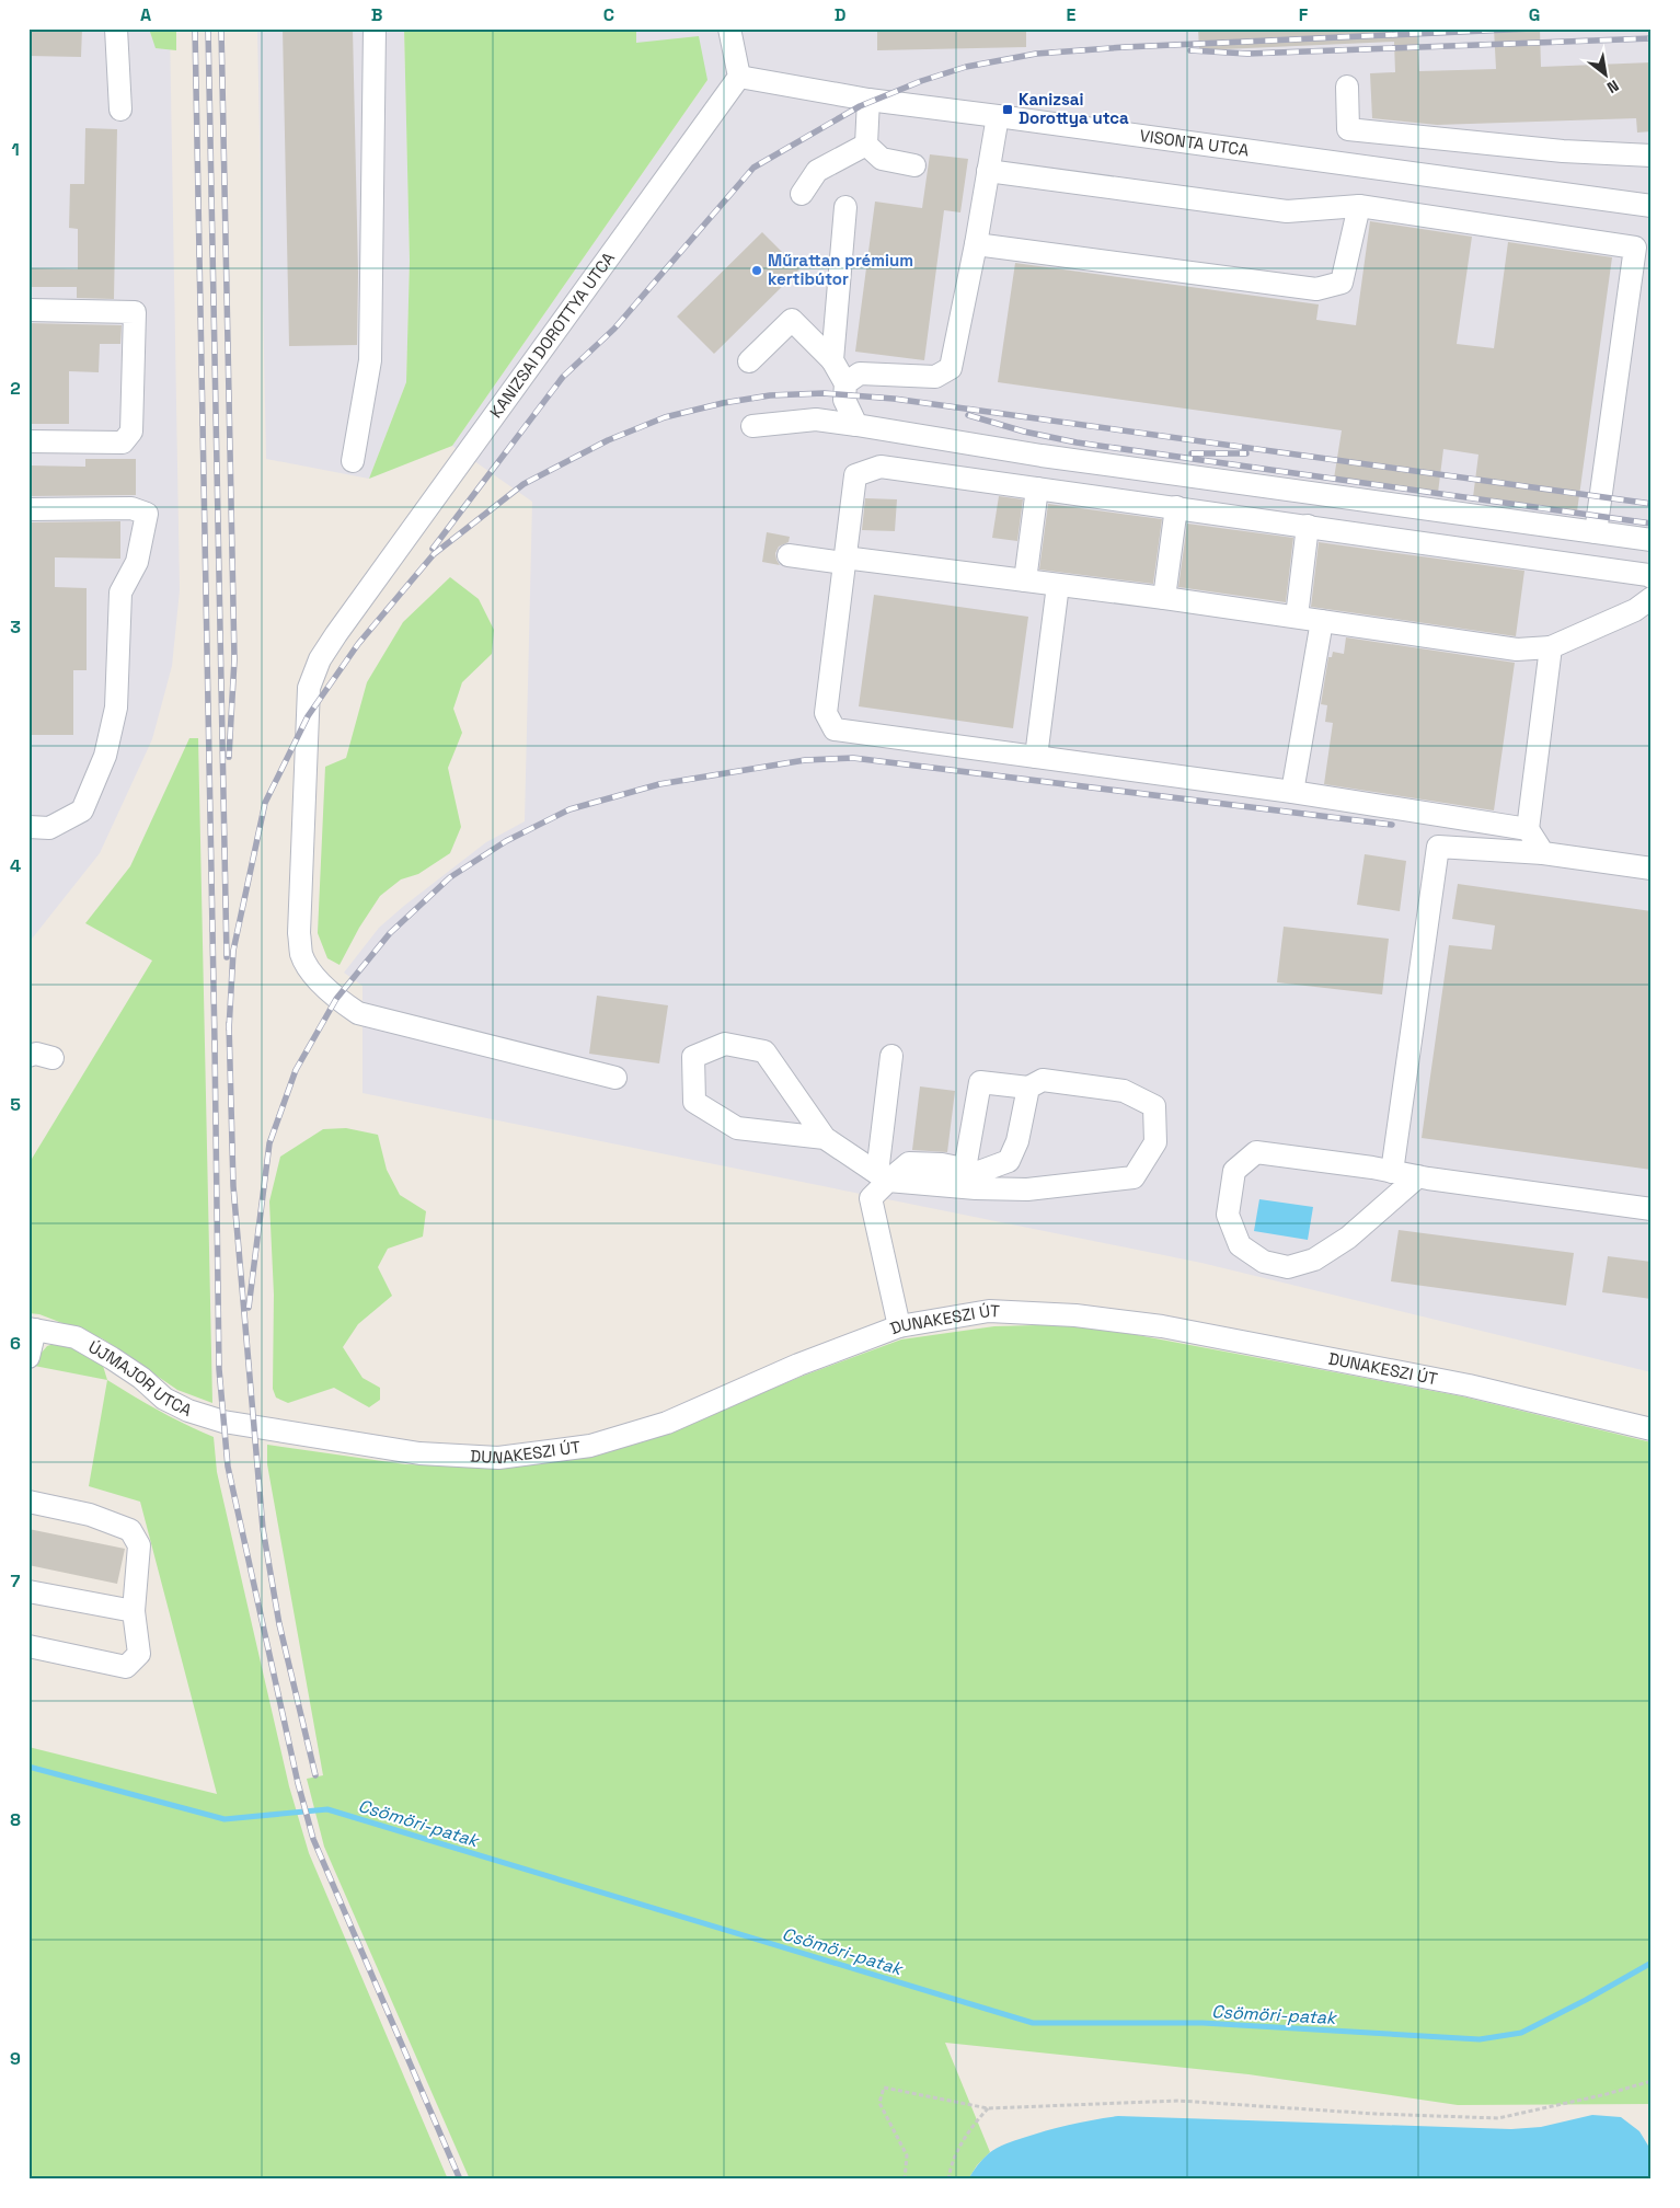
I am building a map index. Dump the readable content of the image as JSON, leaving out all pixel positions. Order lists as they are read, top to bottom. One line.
{"streets":{"street":["VISONTA UTCA","KANIZSAI DOROTTYA UTCA","DUNAKESZI ÚT","ÚJMAJOR UTCA"]},"crossings":[["VISONTA UTCA","KANIZSAI DOROTTYA UTCA"],["DUNAKESZI ÚT","ÚJMAJOR UTCA"]],"water":["Csömöri-patak"],"places":{"transit":["Kanizsai Dorottya utca"],"other":["Műrattan prémium kertibútor"]},"north":"bottom right","grid":{"columns":["A","B","C","D","E","F","G"],"rows":["1","2","3","4","5","6","7","8","9"]}}
